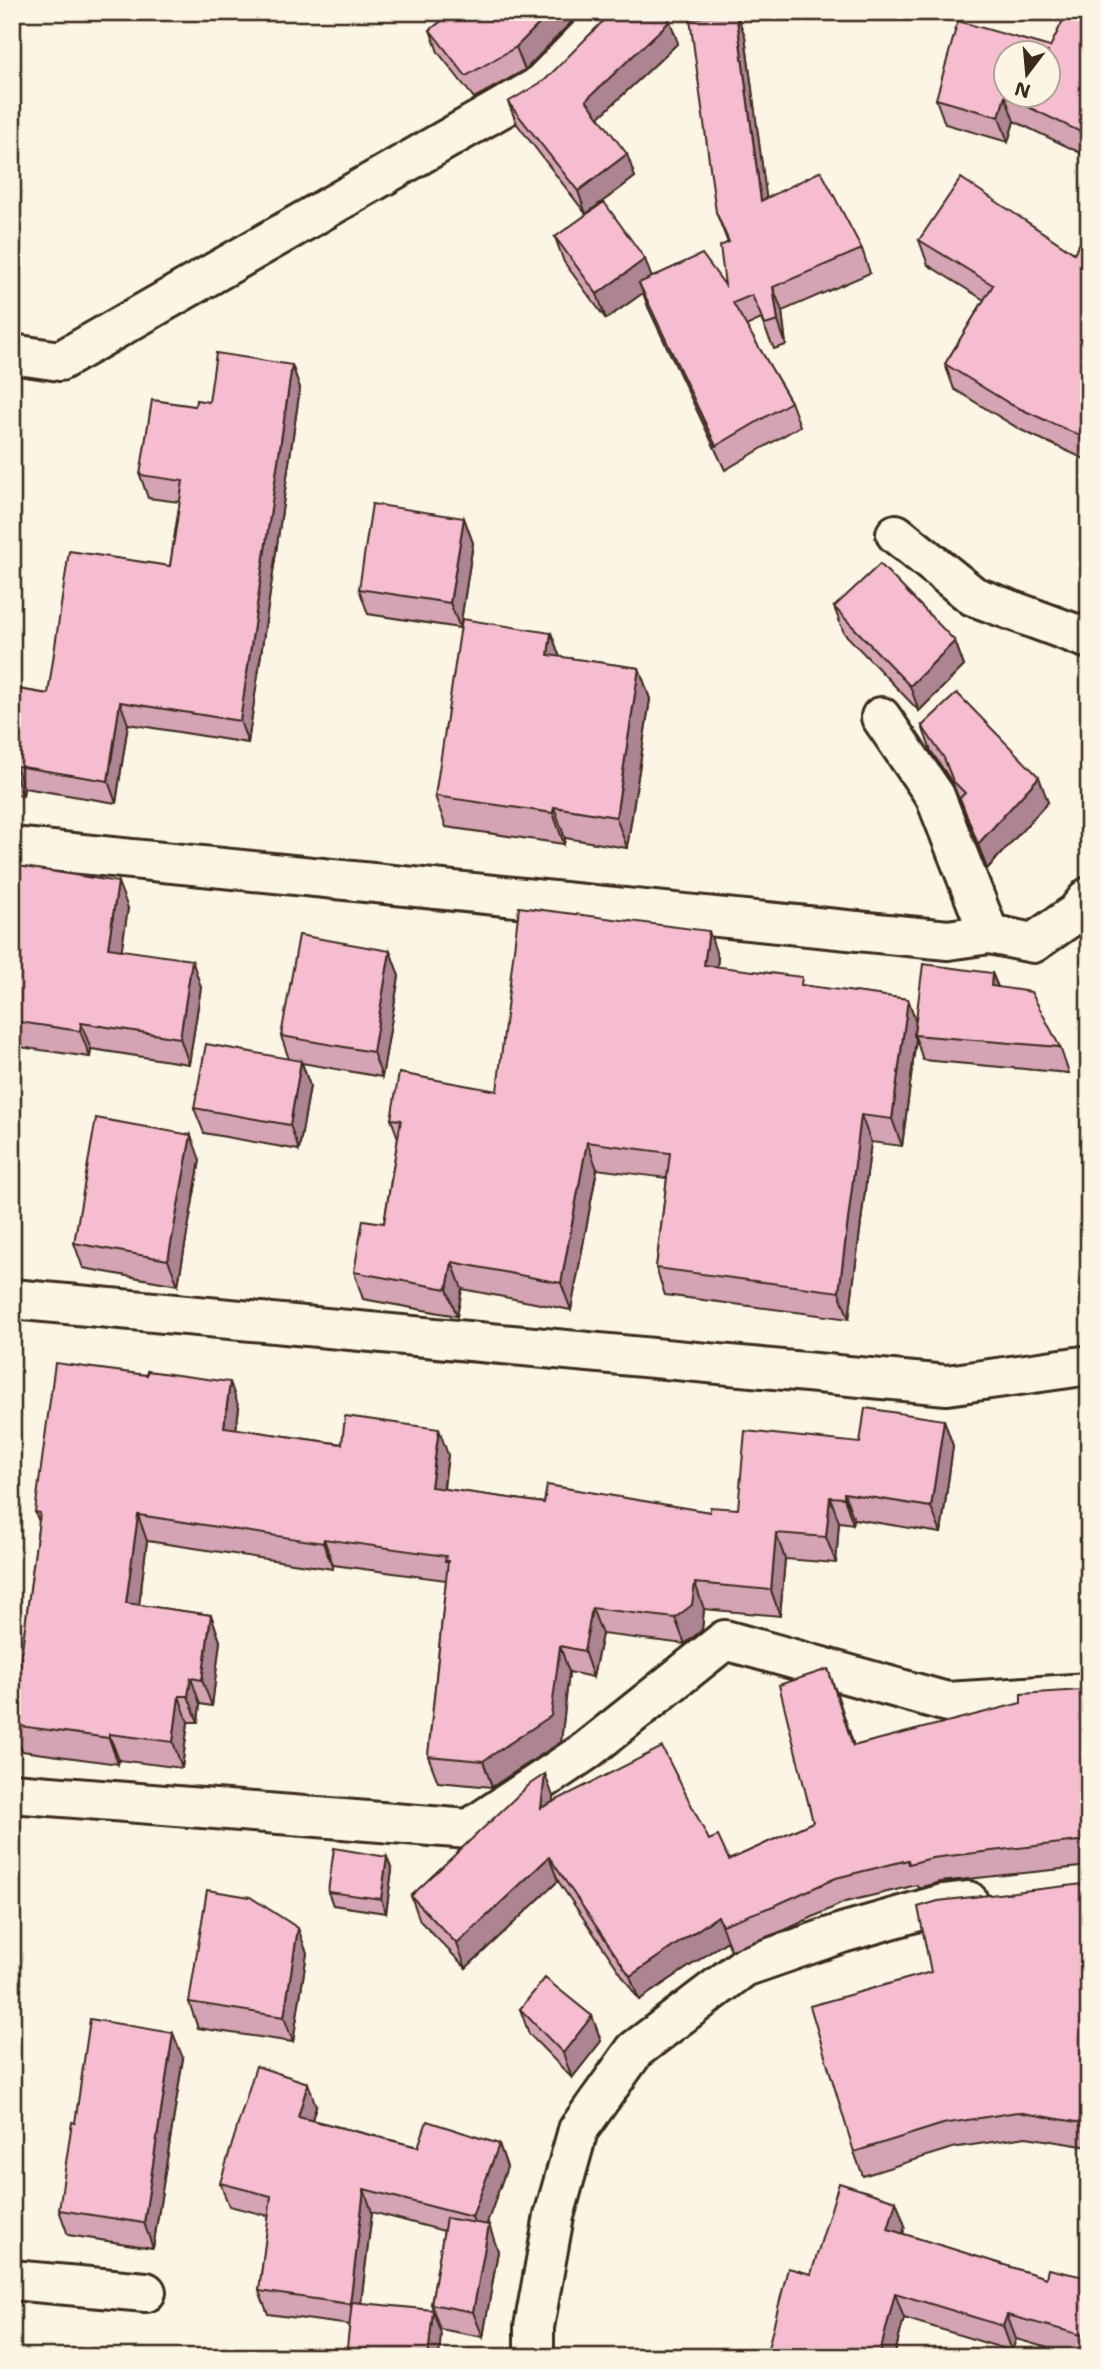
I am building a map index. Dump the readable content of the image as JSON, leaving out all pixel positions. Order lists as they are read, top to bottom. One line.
{"north":"bottom"}
